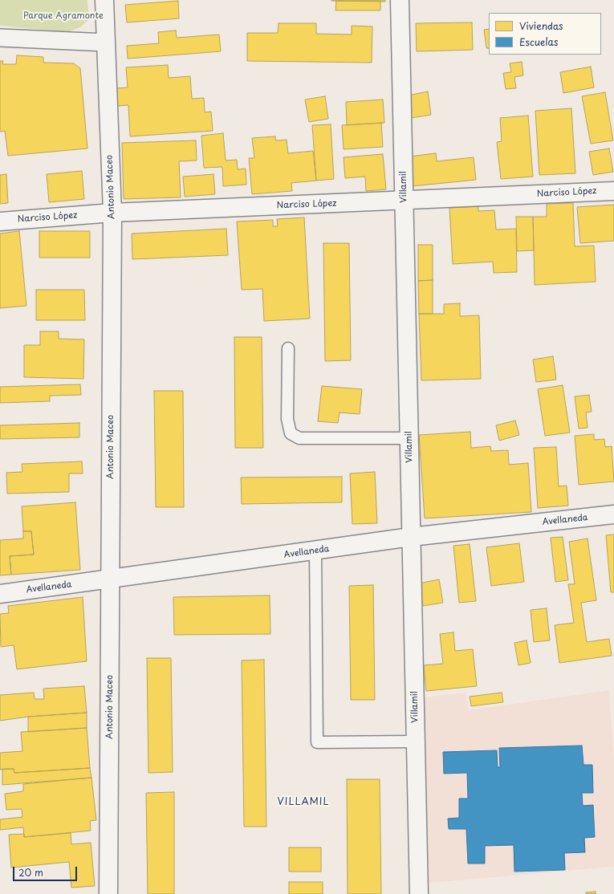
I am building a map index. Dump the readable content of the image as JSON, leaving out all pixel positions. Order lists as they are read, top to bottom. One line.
{"streets":{"street":["Antonio Maceo","Villamil","Narciso López","Avellaneda"]},"crossings":[["Antonio Maceo","Narciso López"],["Antonio Maceo","Avellaneda"],["Villamil","Narciso López"],["Villamil","Avellaneda"]],"districts":["VILLAMIL"],"parks":["Parque Agramonte"],"legend":["Viviendas","Escuelas"],"scale_bar":"20 m"}
